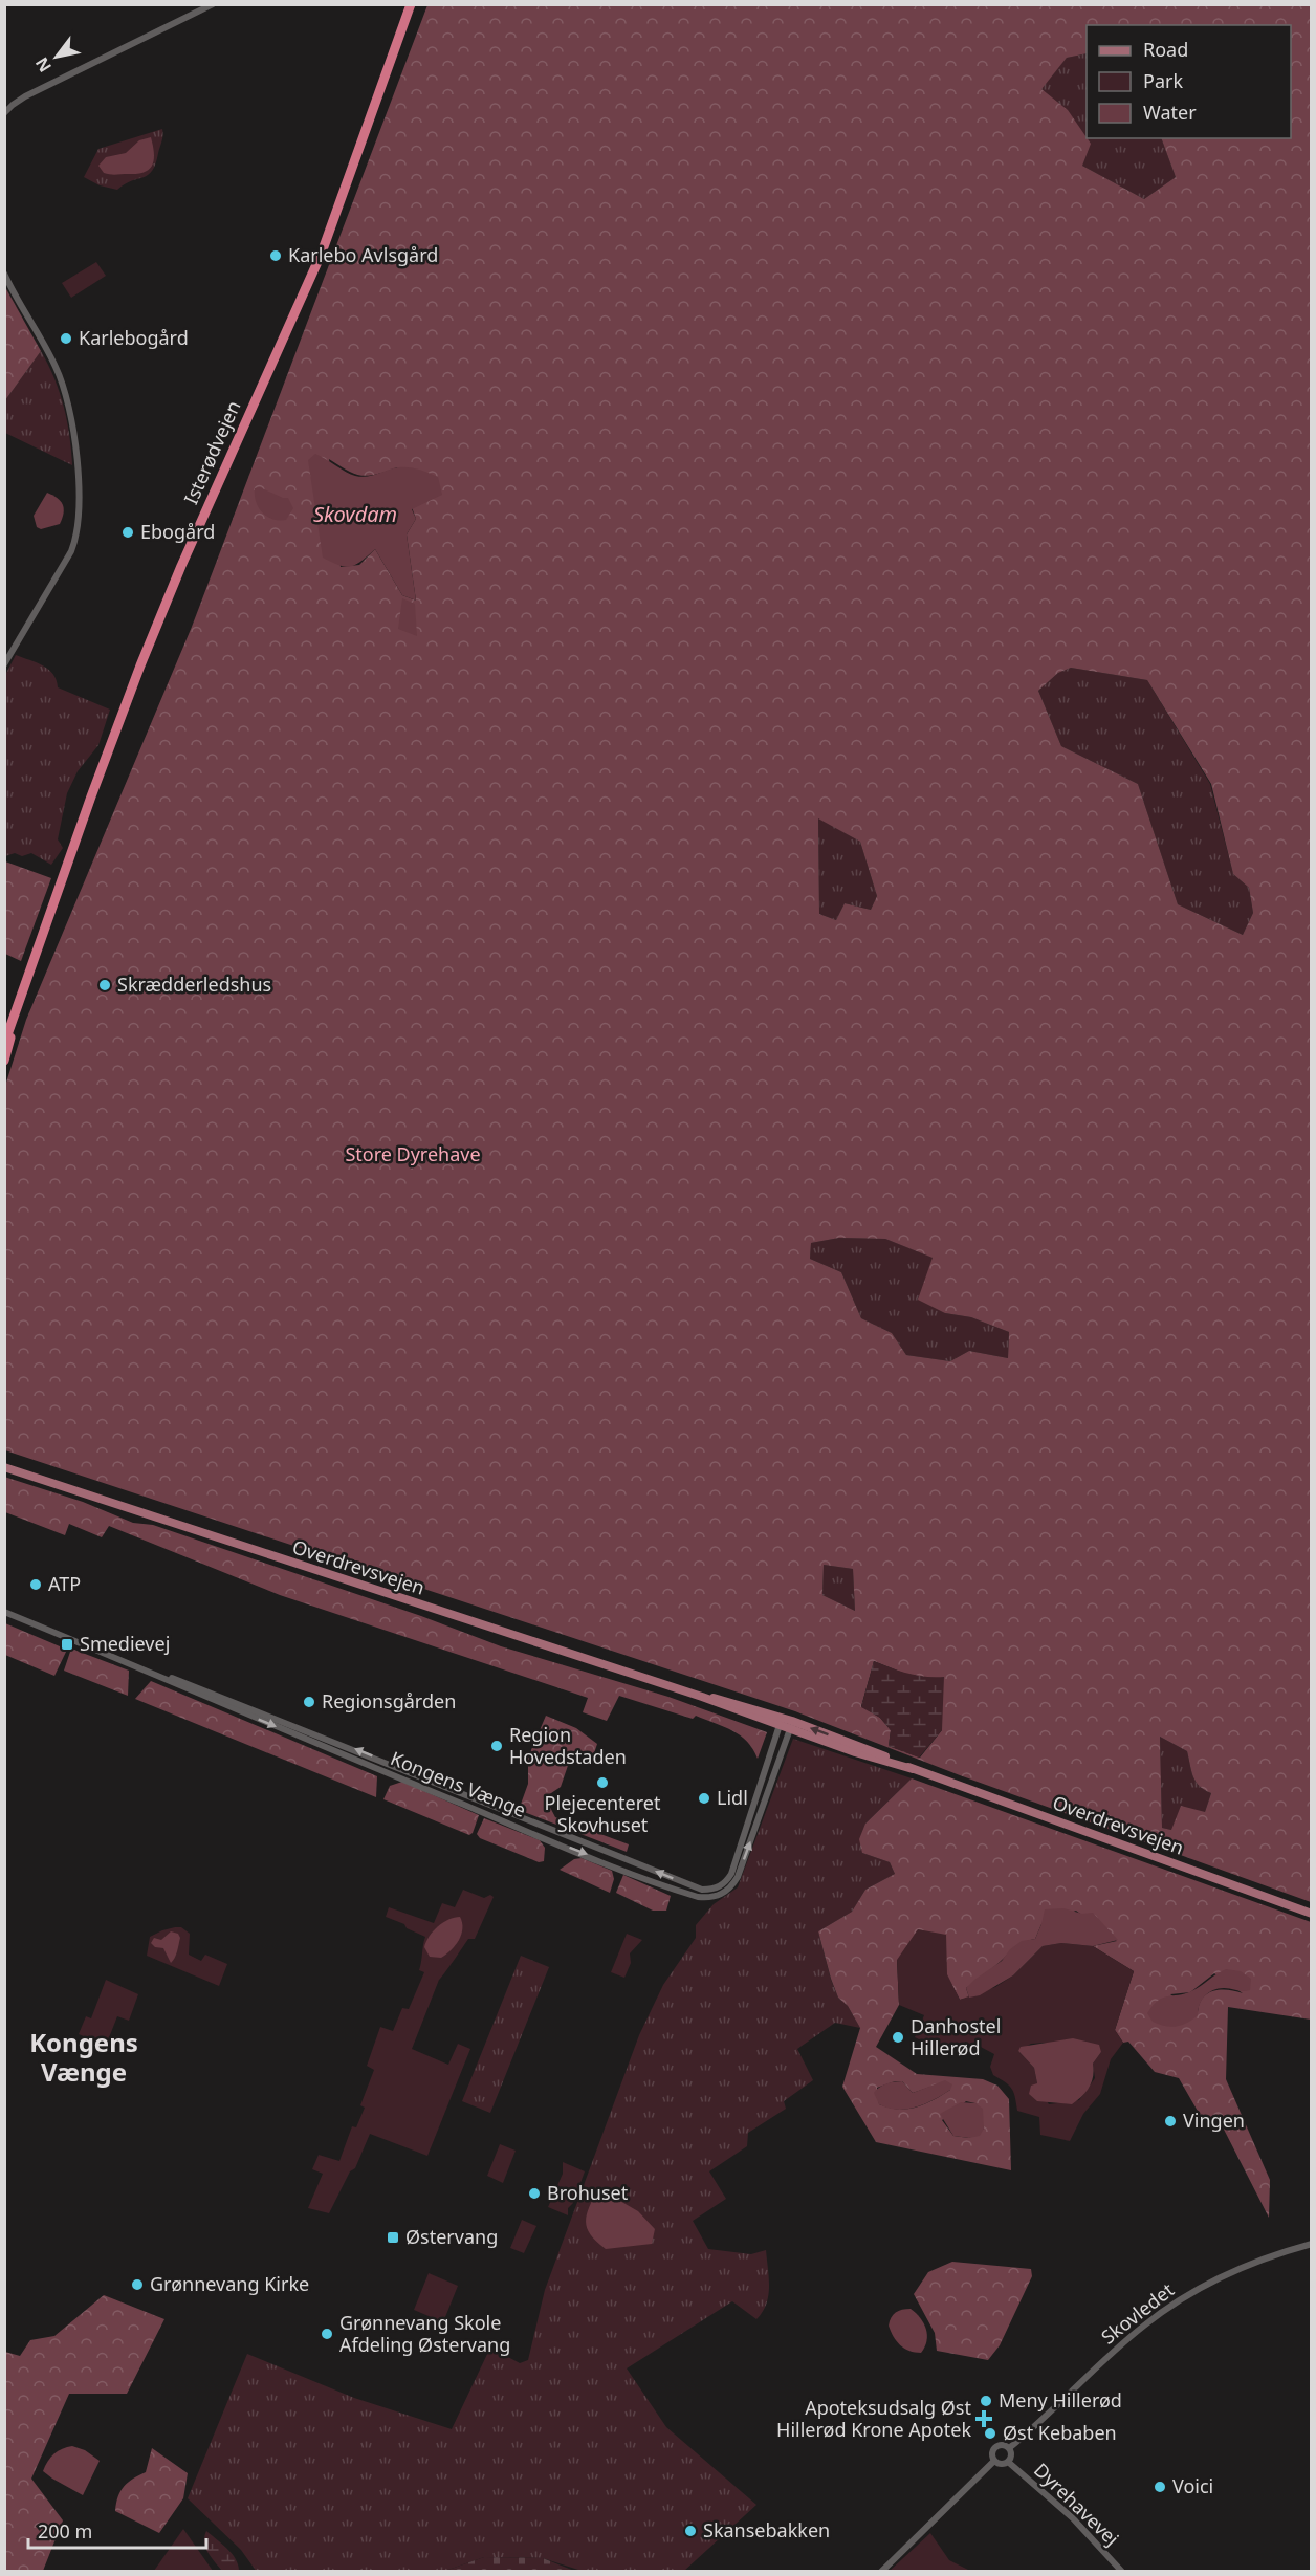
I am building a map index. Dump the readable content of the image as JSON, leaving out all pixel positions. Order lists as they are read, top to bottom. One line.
{"streets":{"highway":["Isterødvejen"],"main road":["Overdrevsvejen"],"street":["Kongens Vænge","Skovledet","Dyrehavevej"]},"crossings":[["Overdrevsvejen","Kongens Vænge"],["Skovledet","Dyrehavevej"]],"districts":["Kongens Vænge"],"water":["Skovdam"],"parks":["Store Dyrehave"],"places":{"other":["Karlebo Avlsgård","Karlebogård","Ebogård","Skrædderledshus","ATP","Regionsgården","Region Hovedstaden","Plejecenteret Skovhuset","Lidl","Danhostel Hillerød","Vingen","Brohuset","Grønnevang Kirke","Grønnevang Skole Afdeling Østervang","Meny Hillerød","Øst Kebaben","Voici","Skansebakken"],"transit":["Smedievej","Østervang"],"health":["Apoteksudsalg Øst Hillerød Krone Apotek"]},"legend":["Road","Park","Water"],"scale_bar":"200 m","north":"bottom left"}
